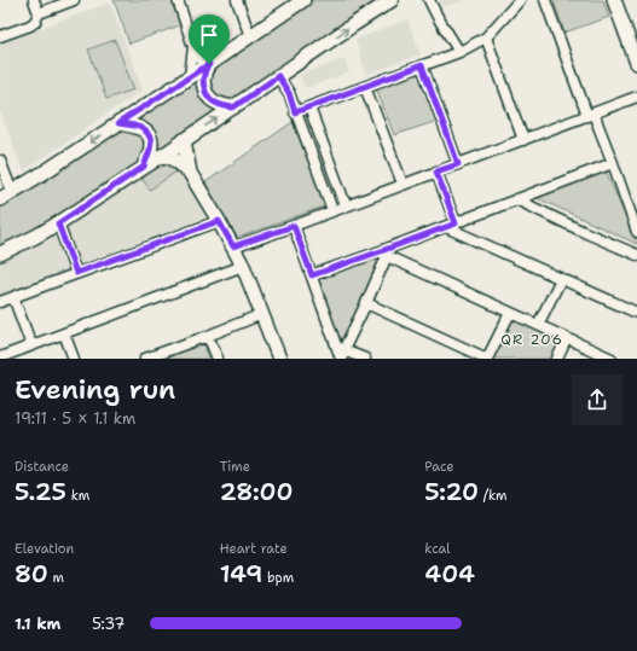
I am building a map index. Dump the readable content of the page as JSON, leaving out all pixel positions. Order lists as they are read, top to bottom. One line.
{"districts":["QR 206"],"page":{"heading":["Evening run","19:11 · 5 × 1.1 km"],"stats":[["Distance","5.25 km"],["Time","28:00"],["Pace","5:20 /km"],["Elevation","80 m"],["Heart rate","149 bpm"],["kcal","404"]],"list":[{"name":"1.1 km","note":"5:37"}]}}
